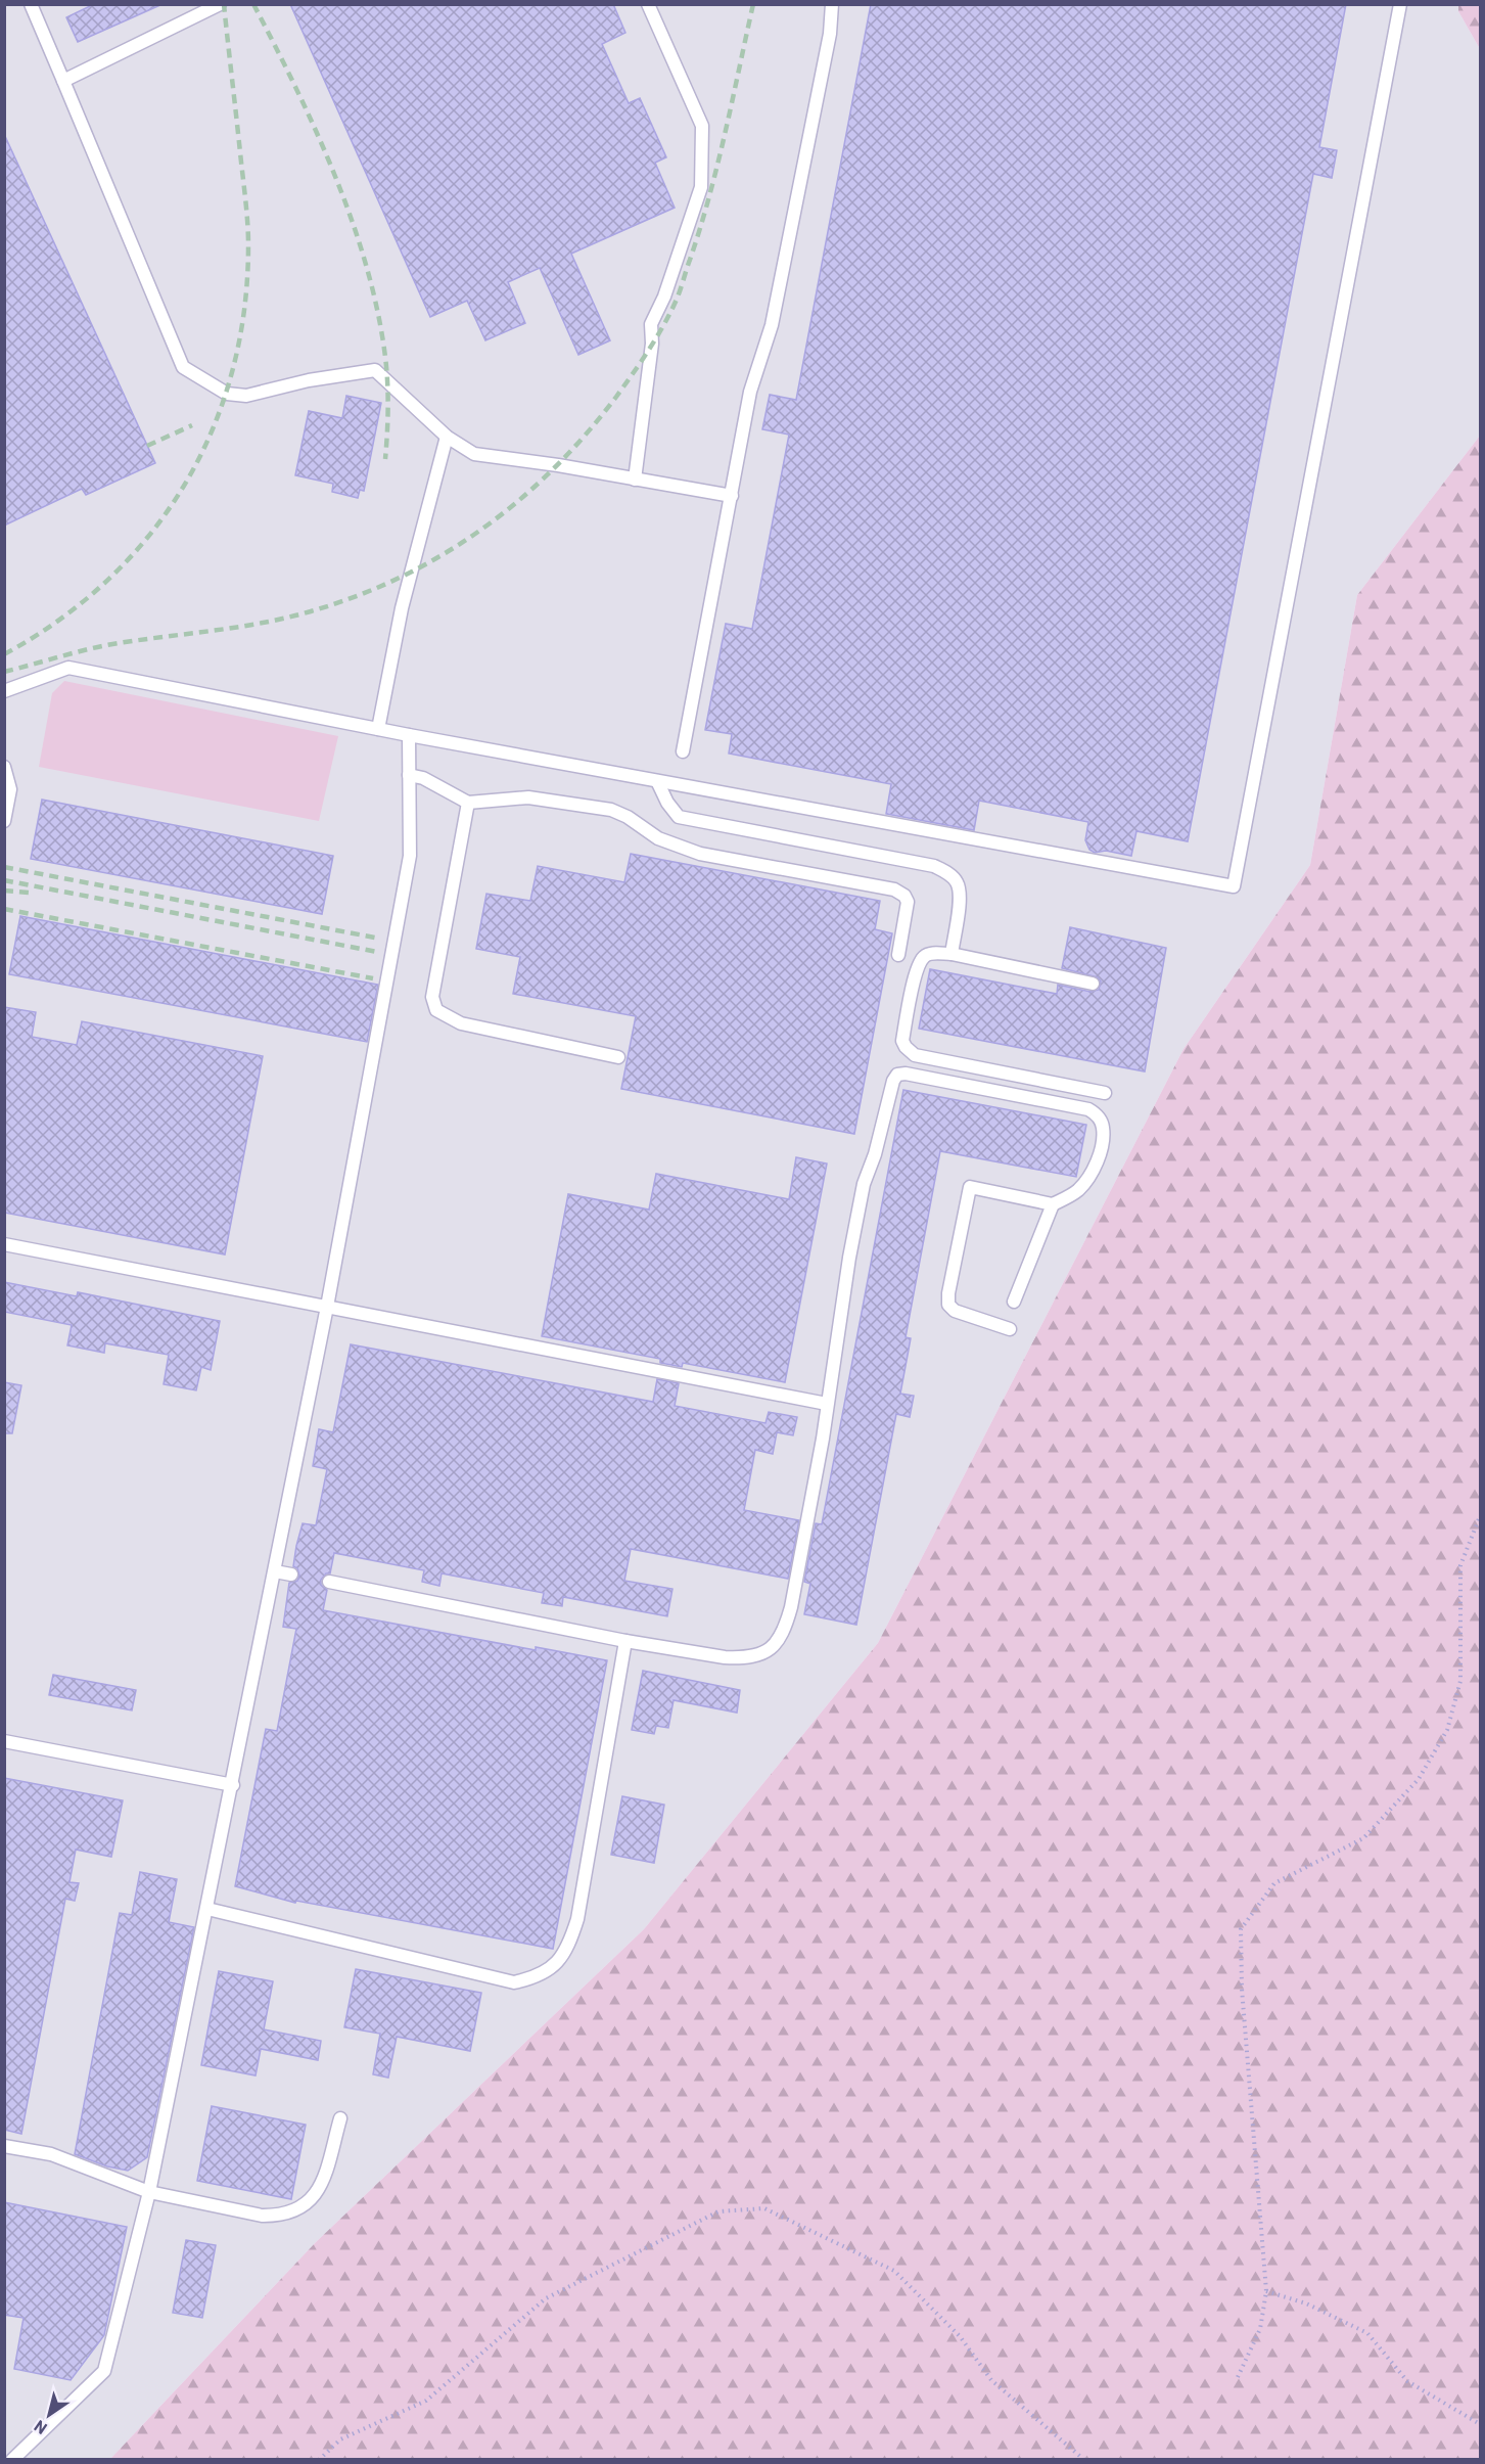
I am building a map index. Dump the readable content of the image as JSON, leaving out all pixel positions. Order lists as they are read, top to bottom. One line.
{"north":"bottom left"}
